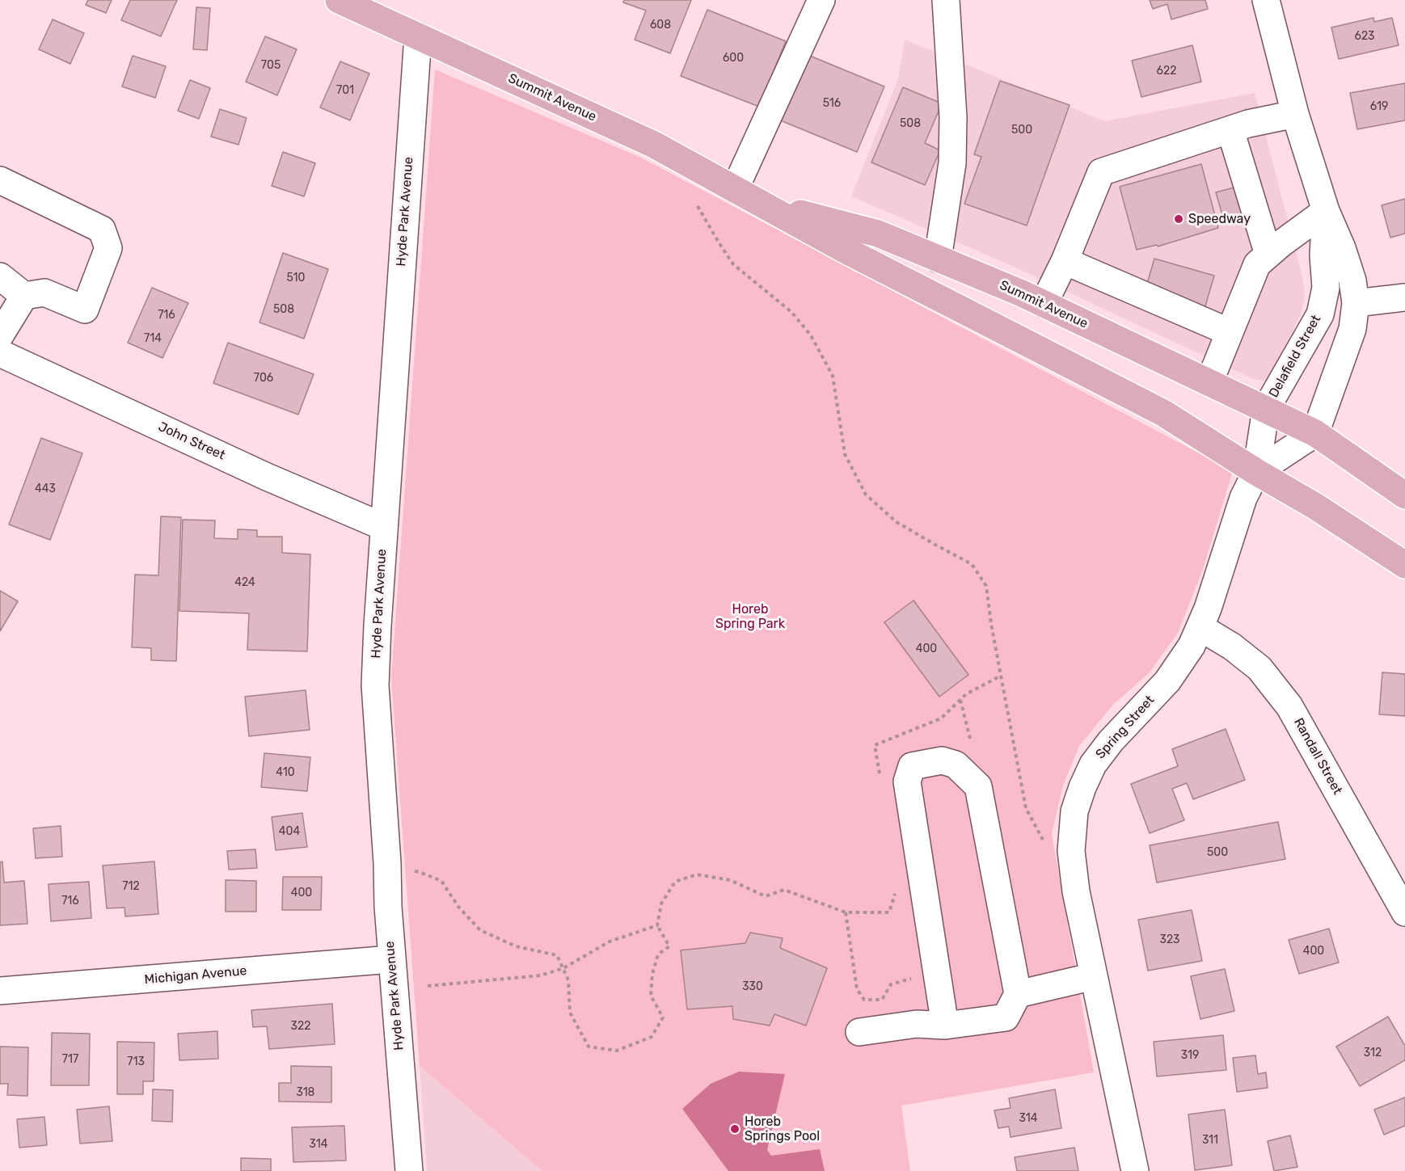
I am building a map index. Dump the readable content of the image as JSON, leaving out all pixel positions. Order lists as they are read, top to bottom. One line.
{"streets":{"main road":["Summit Avenue"],"street":["Hyde Park Avenue","Delafield Street","John Street","Spring Street","Randall Street","Michigan Avenue"]},"crossings":[["Summit Avenue","Hyde Park Avenue"],["Summit Avenue","Delafield Street"],["Summit Avenue","Spring Street"],["Hyde Park Avenue","John Street"],["Hyde Park Avenue","Michigan Avenue"],["Delafield Street","Spring Street"],["Spring Street","Randall Street"]],"parks":["Horeb Spring Park"],"places":["Speedway","Horeb Springs Pool"],"house_numbers":["608","623","600","705","622","701","516","619","508","500","510","508","716","714","706","443","424","400","410","404","500","712","400","716","323","400","330","322","312","319","717","713","318","314","311","314"]}
